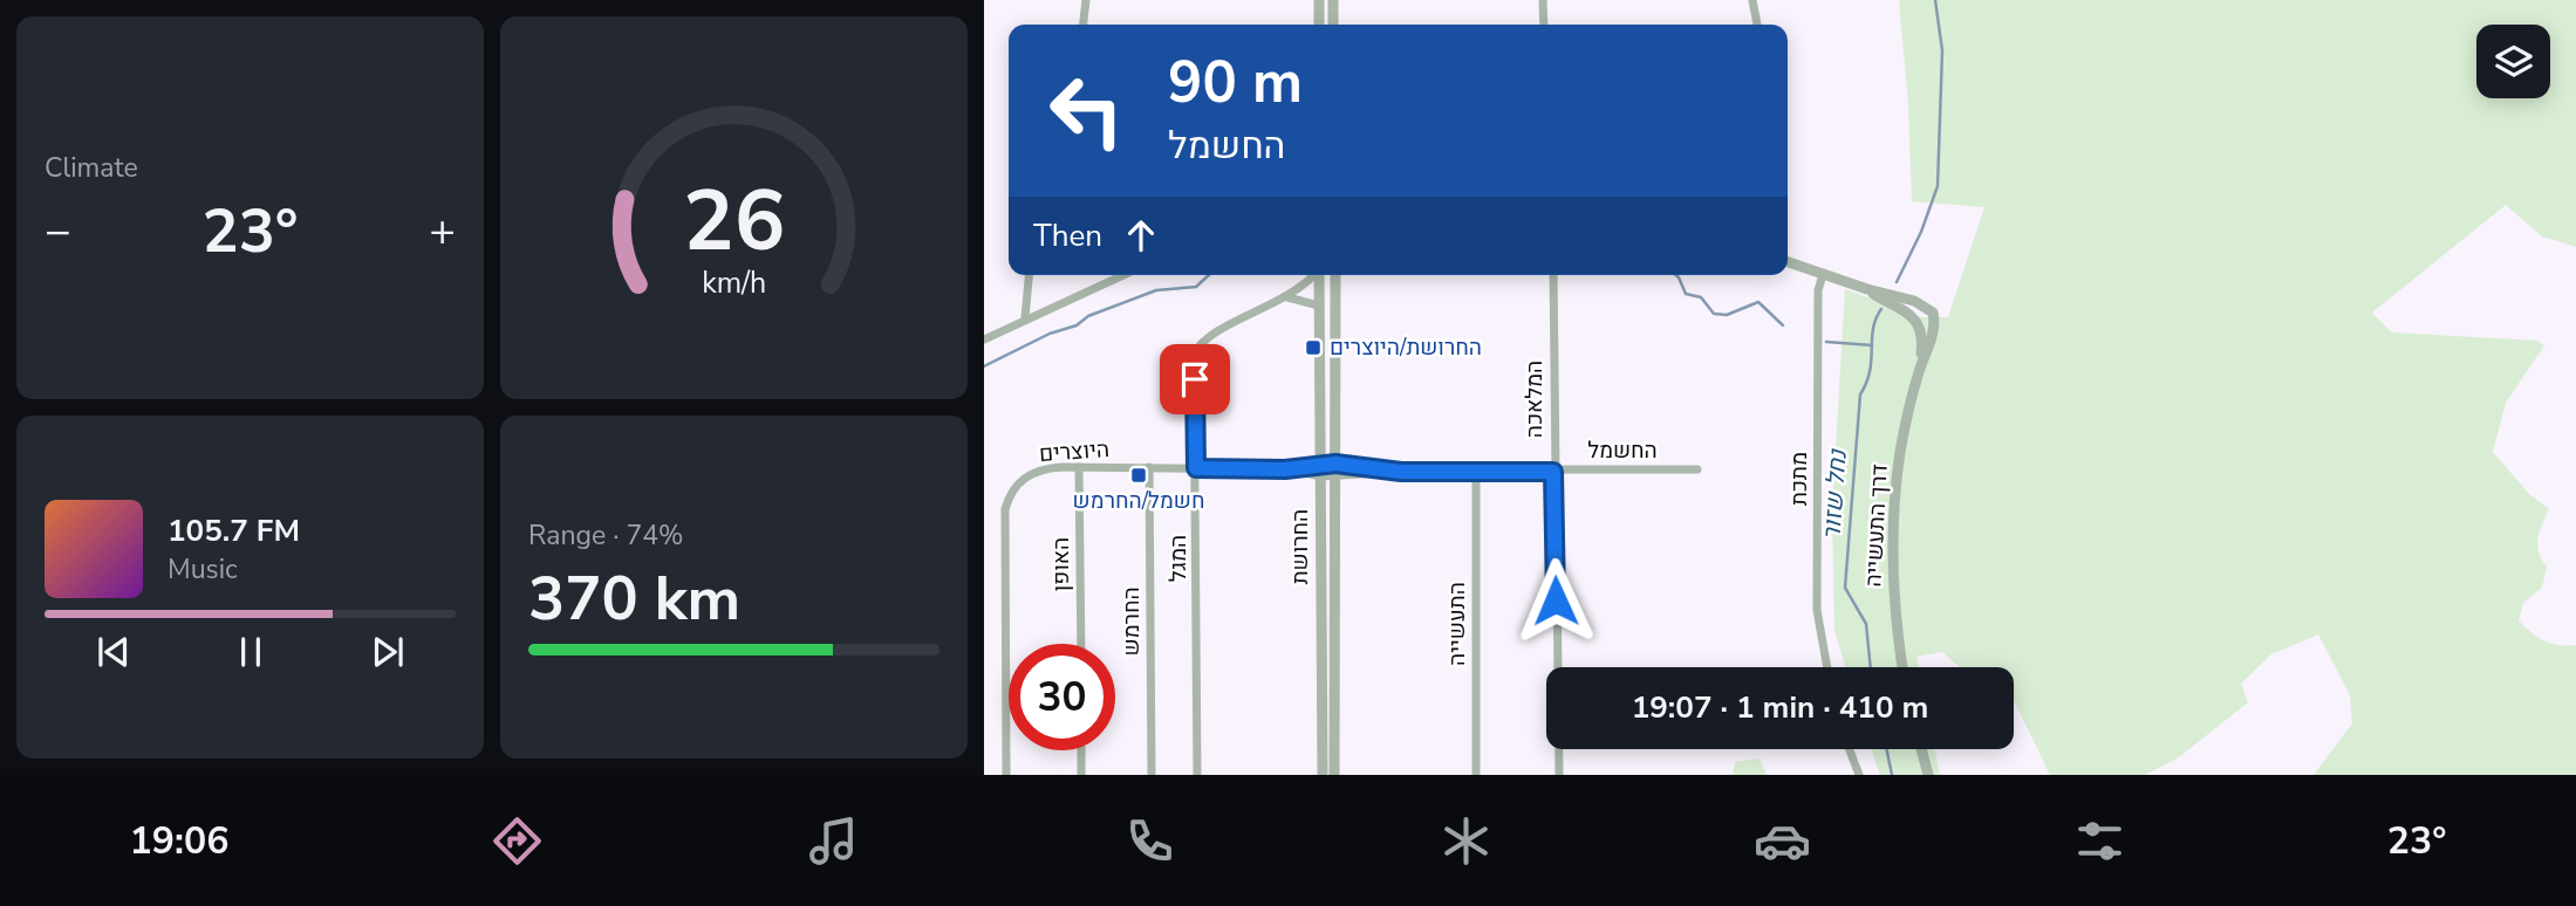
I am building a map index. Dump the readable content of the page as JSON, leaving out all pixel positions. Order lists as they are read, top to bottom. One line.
{"streets":{"street":["המלאכה","החשמל","היוצרים","מתכת","דרך התעשייה","החרושת","המגל","האופן","החרמש","התעשייה"]},"crossings":[["המלאכה","החשמל"],["החשמל","היוצרים"],["החשמל","החרושת"],["החשמל","התעשייה"],["היוצרים","החרושת"],["היוצרים","המגל"],["היוצרים","האופן"],["היוצרים","החרמש"],["מתכת","דרך התעשייה"]],"water":["נחל שזור"],"places":{"transit":["החרושת/היוצרים","חשמל/החרמש"]},"page":{"tile":["Climate",["Range · 74%","370 km"]],"turn":["90 m","החשמל"],"then":"Then","heat":["−","23°","+"],"song":["105.7 FM","Music"],"limit":"30","trip":"19:07 · 1 min · 410 m","tabs":["19:06","23°"],"gauge":["26","km/h"]}}
